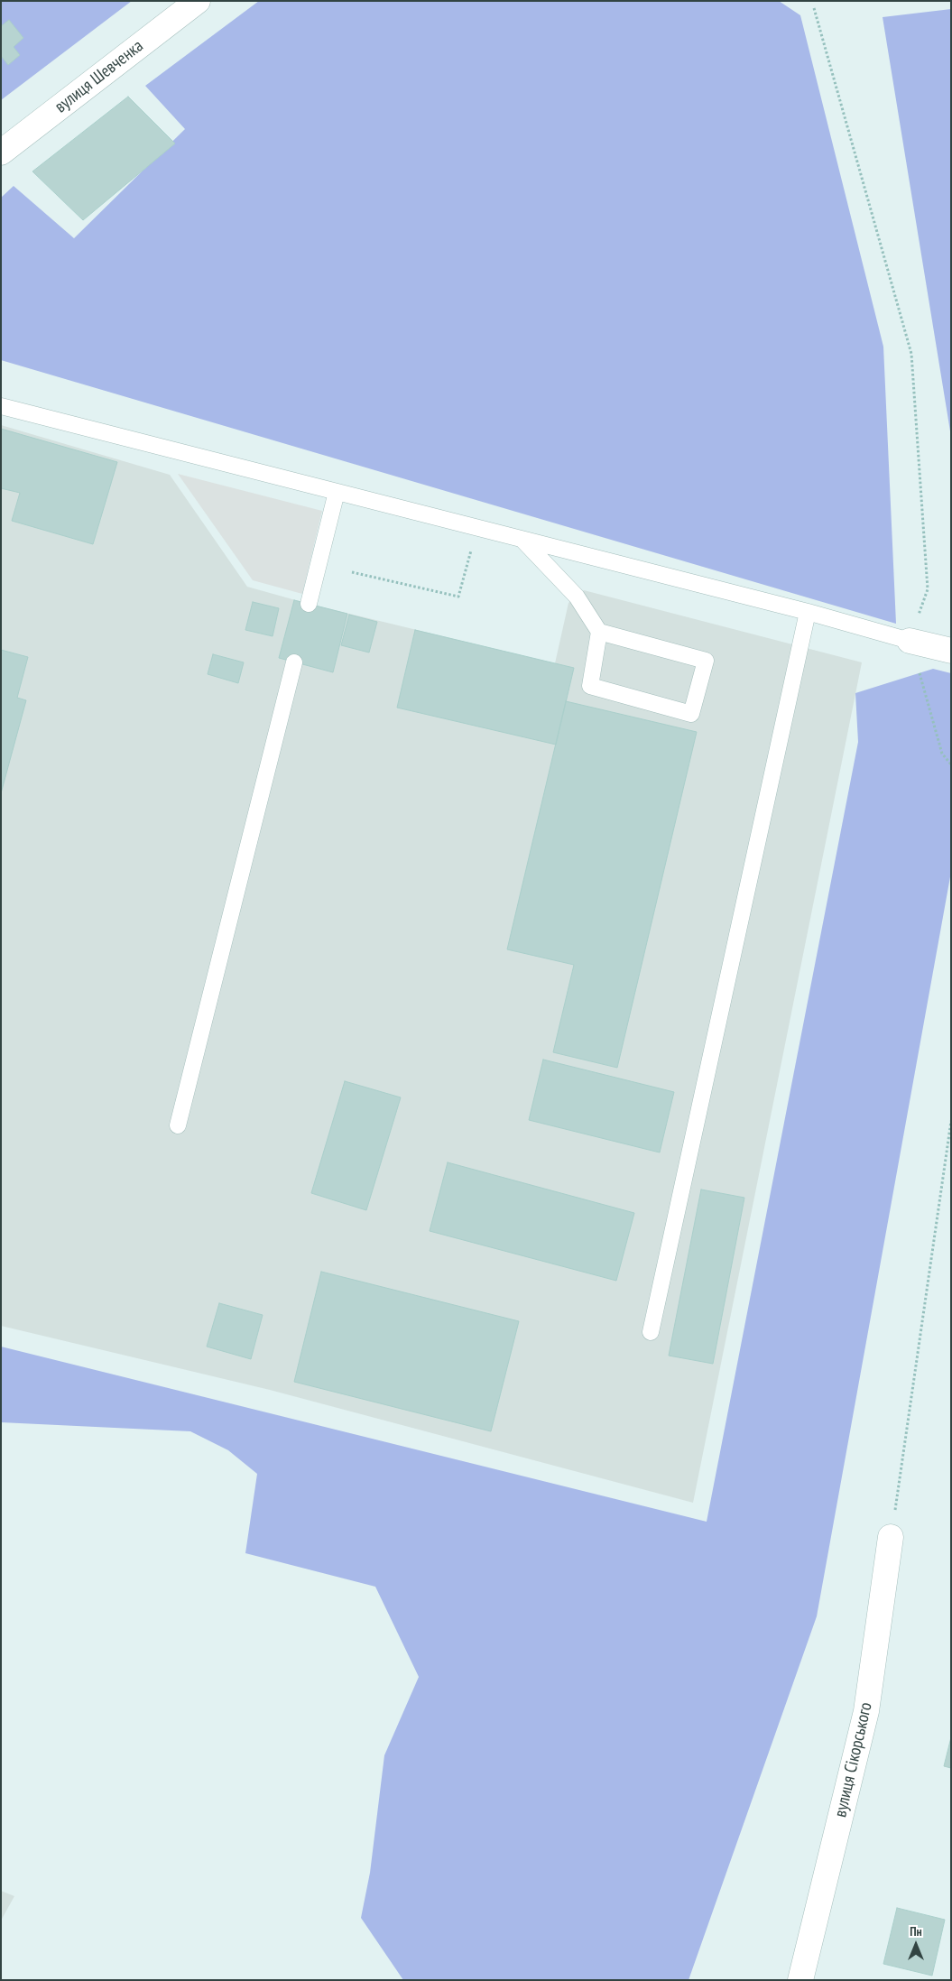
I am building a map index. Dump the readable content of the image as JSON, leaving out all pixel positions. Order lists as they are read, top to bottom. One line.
{"streets":{"street":["вулиця Шевченка","вулиця Сікорського"]},"north":"top"}
